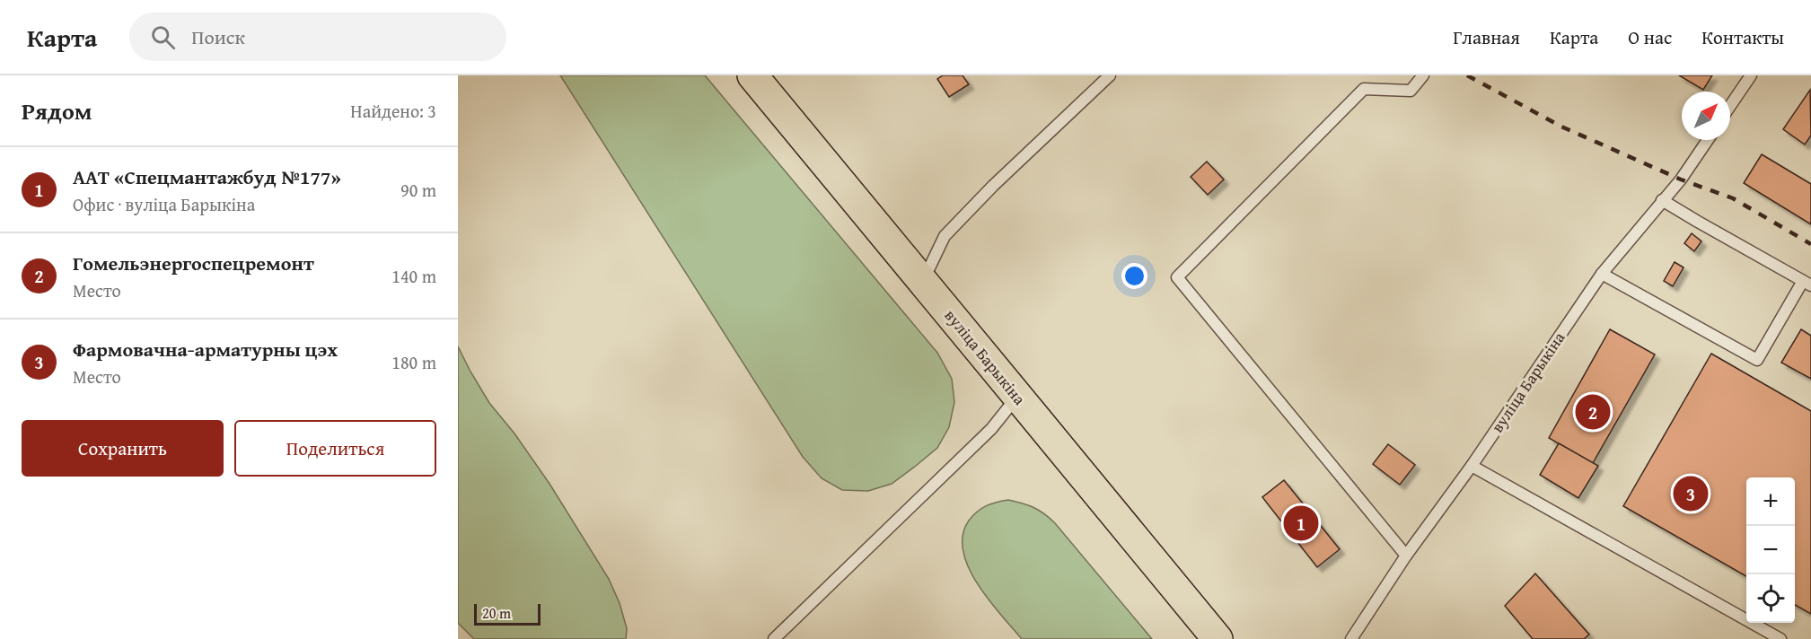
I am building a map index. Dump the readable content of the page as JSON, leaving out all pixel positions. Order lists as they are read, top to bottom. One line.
{"streets":{"main road":["вуліца Барыкіна"]},"scale_bar":"20 m","north":"top right","page":{"header":"Карта","search":"Поиск","nav":["Главная","Карта","О нас","Контакты"],"heading":["Рядом","Найдено: 3"],"list":[{"mark":"1","name":"ААТ «Спецмантажбуд №177»","note":"Офис · вуліца Барыкіна","value":"90 m"},{"mark":"2","name":"Гомельэнергоспецремонт","note":"Место","value":"140 m"},{"mark":"3","name":"Фармовачна-арматурны цэх","note":"Место","value":"180 m"}],"pins":["2","3","1"],"buttons":["Сохранить","Поделиться"],"map_buttons":["+","−"],"scale":"20 m"}}
